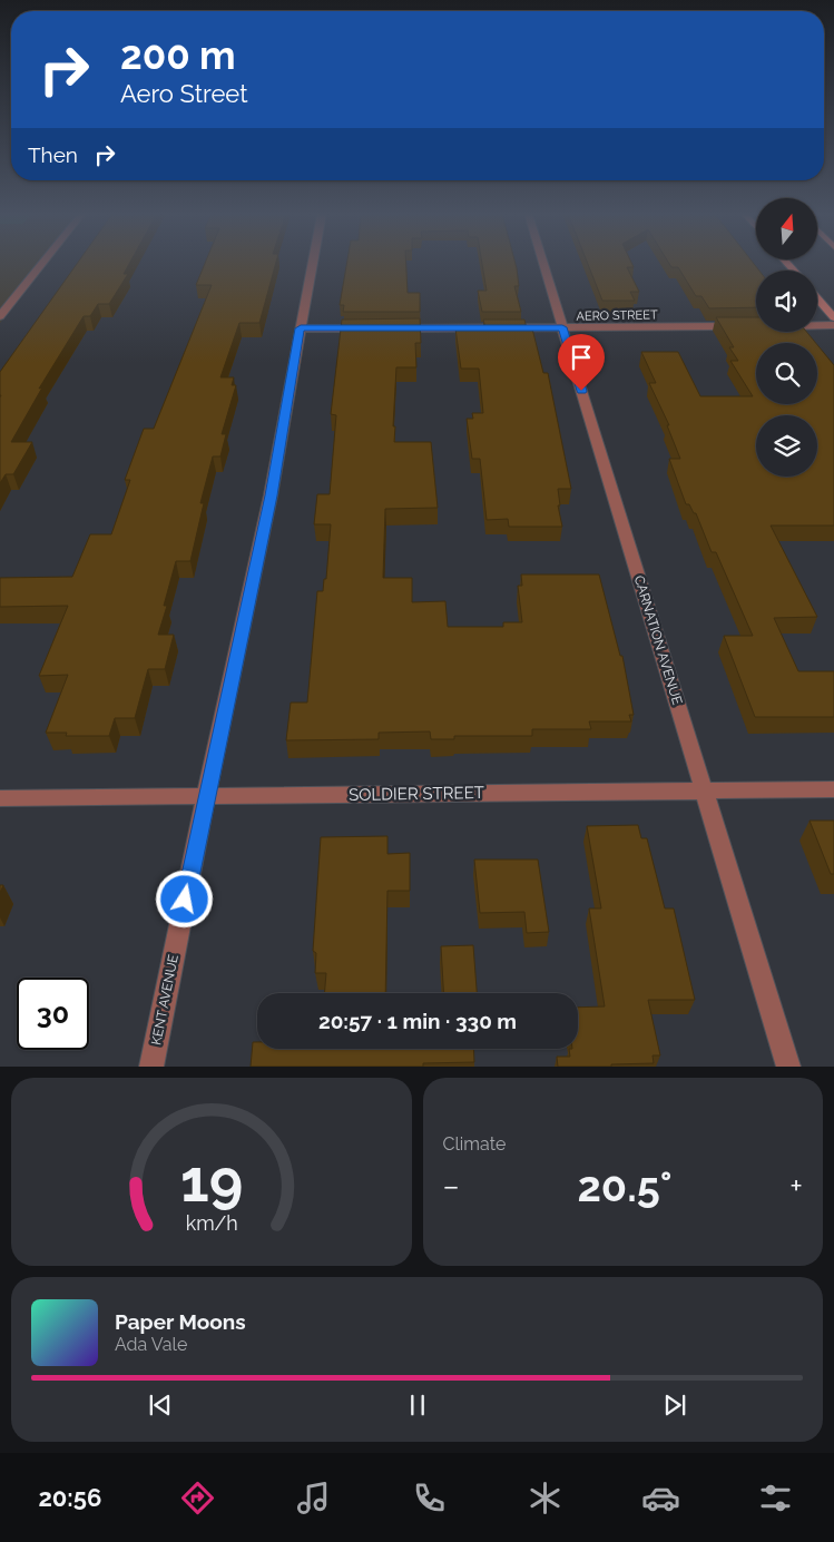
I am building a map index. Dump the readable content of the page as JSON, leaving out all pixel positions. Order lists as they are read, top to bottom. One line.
{"streets":{"street":["AERO STREET","CARNATION AVENUE","SOLDIER STREET","KENT AVENUE"]},"crossings":[["AERO STREET","CARNATION AVENUE"],["CARNATION AVENUE","SOLDIER STREET"],["SOLDIER STREET","KENT AVENUE"]],"north":"top","page":{"turn":["200 m","Aero Street"],"then":"Then","limit":"30","trip":"20:57 · 1 min · 330 m","tile":"Climate","heat":["−","20.5°","+"],"song":["Paper Moons","Ada Vale"],"tabs":"20:56","gauge":["19","km/h"]}}
